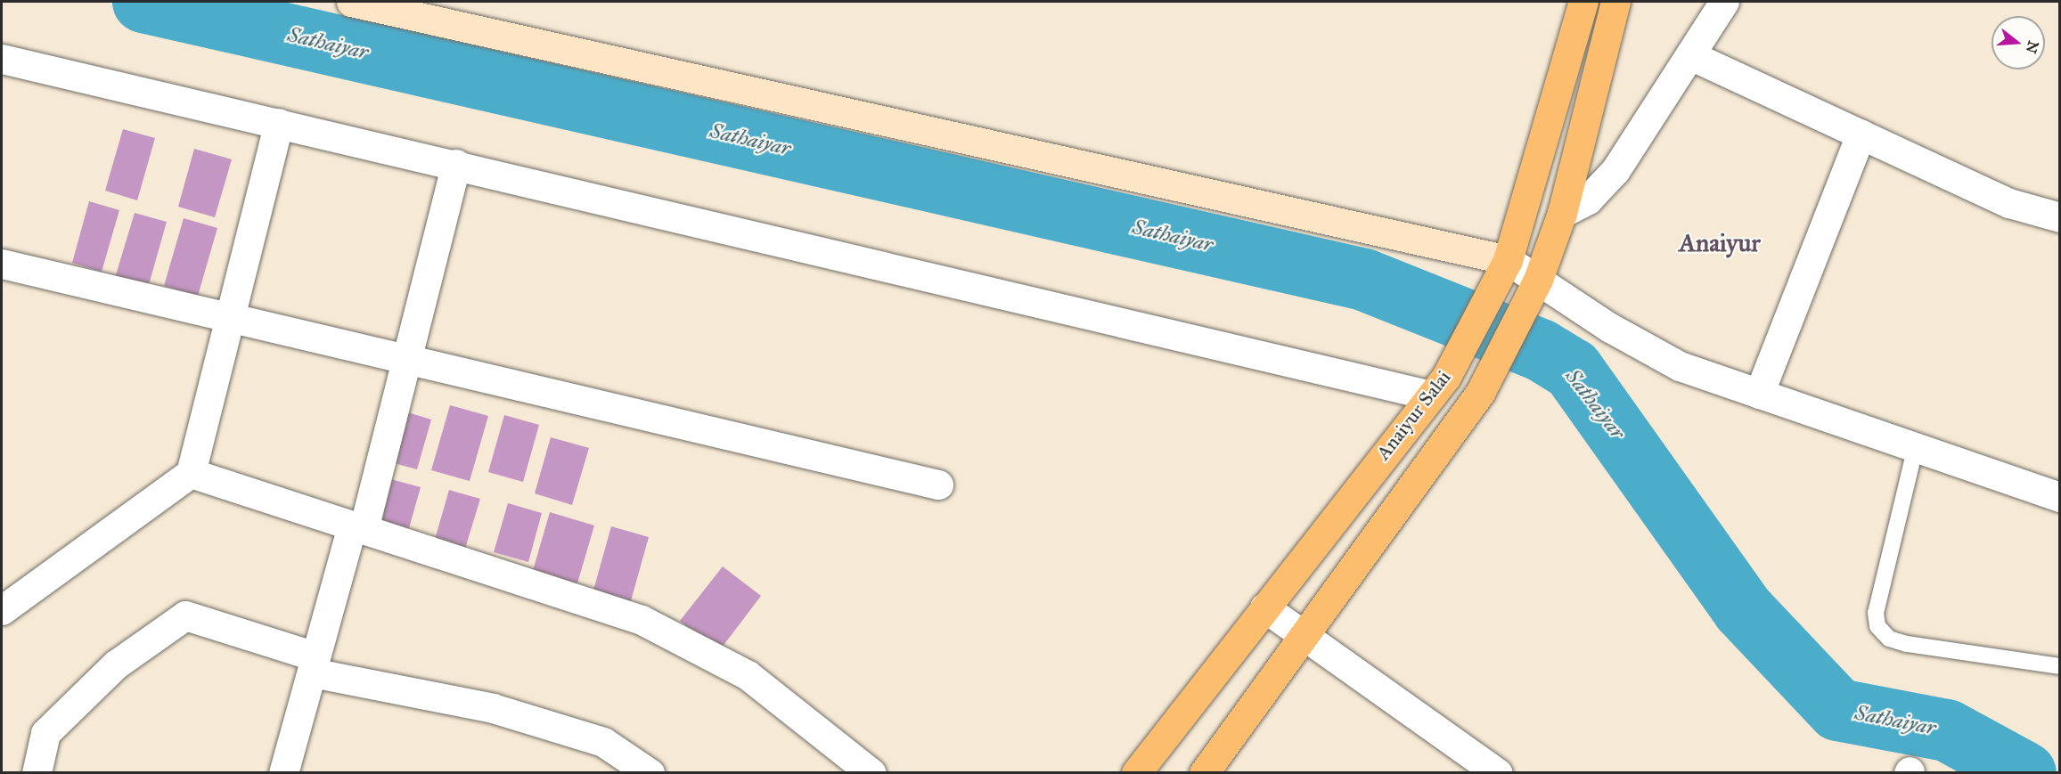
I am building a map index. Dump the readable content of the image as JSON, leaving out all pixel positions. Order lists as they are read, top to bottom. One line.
{"streets":{"main road":["Anaiyur Salai"]},"districts":["Anaiyur"],"water":["Sathaiyar"],"north":"right"}
